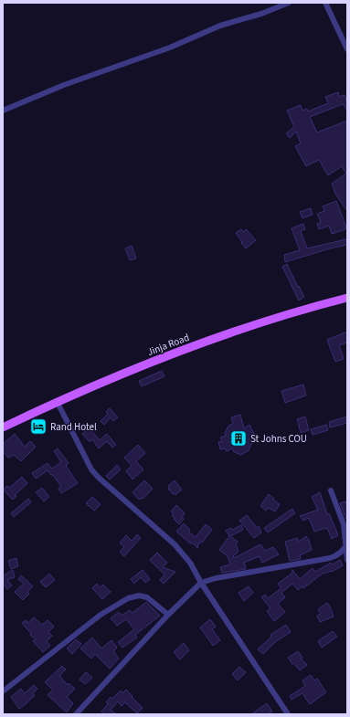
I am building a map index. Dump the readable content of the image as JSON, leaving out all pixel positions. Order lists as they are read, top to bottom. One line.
{"streets":{"main road":["Jinja Road"]},"places":{"hotel":["Rand Hotel"],"building":["St Johns COU"]}}
